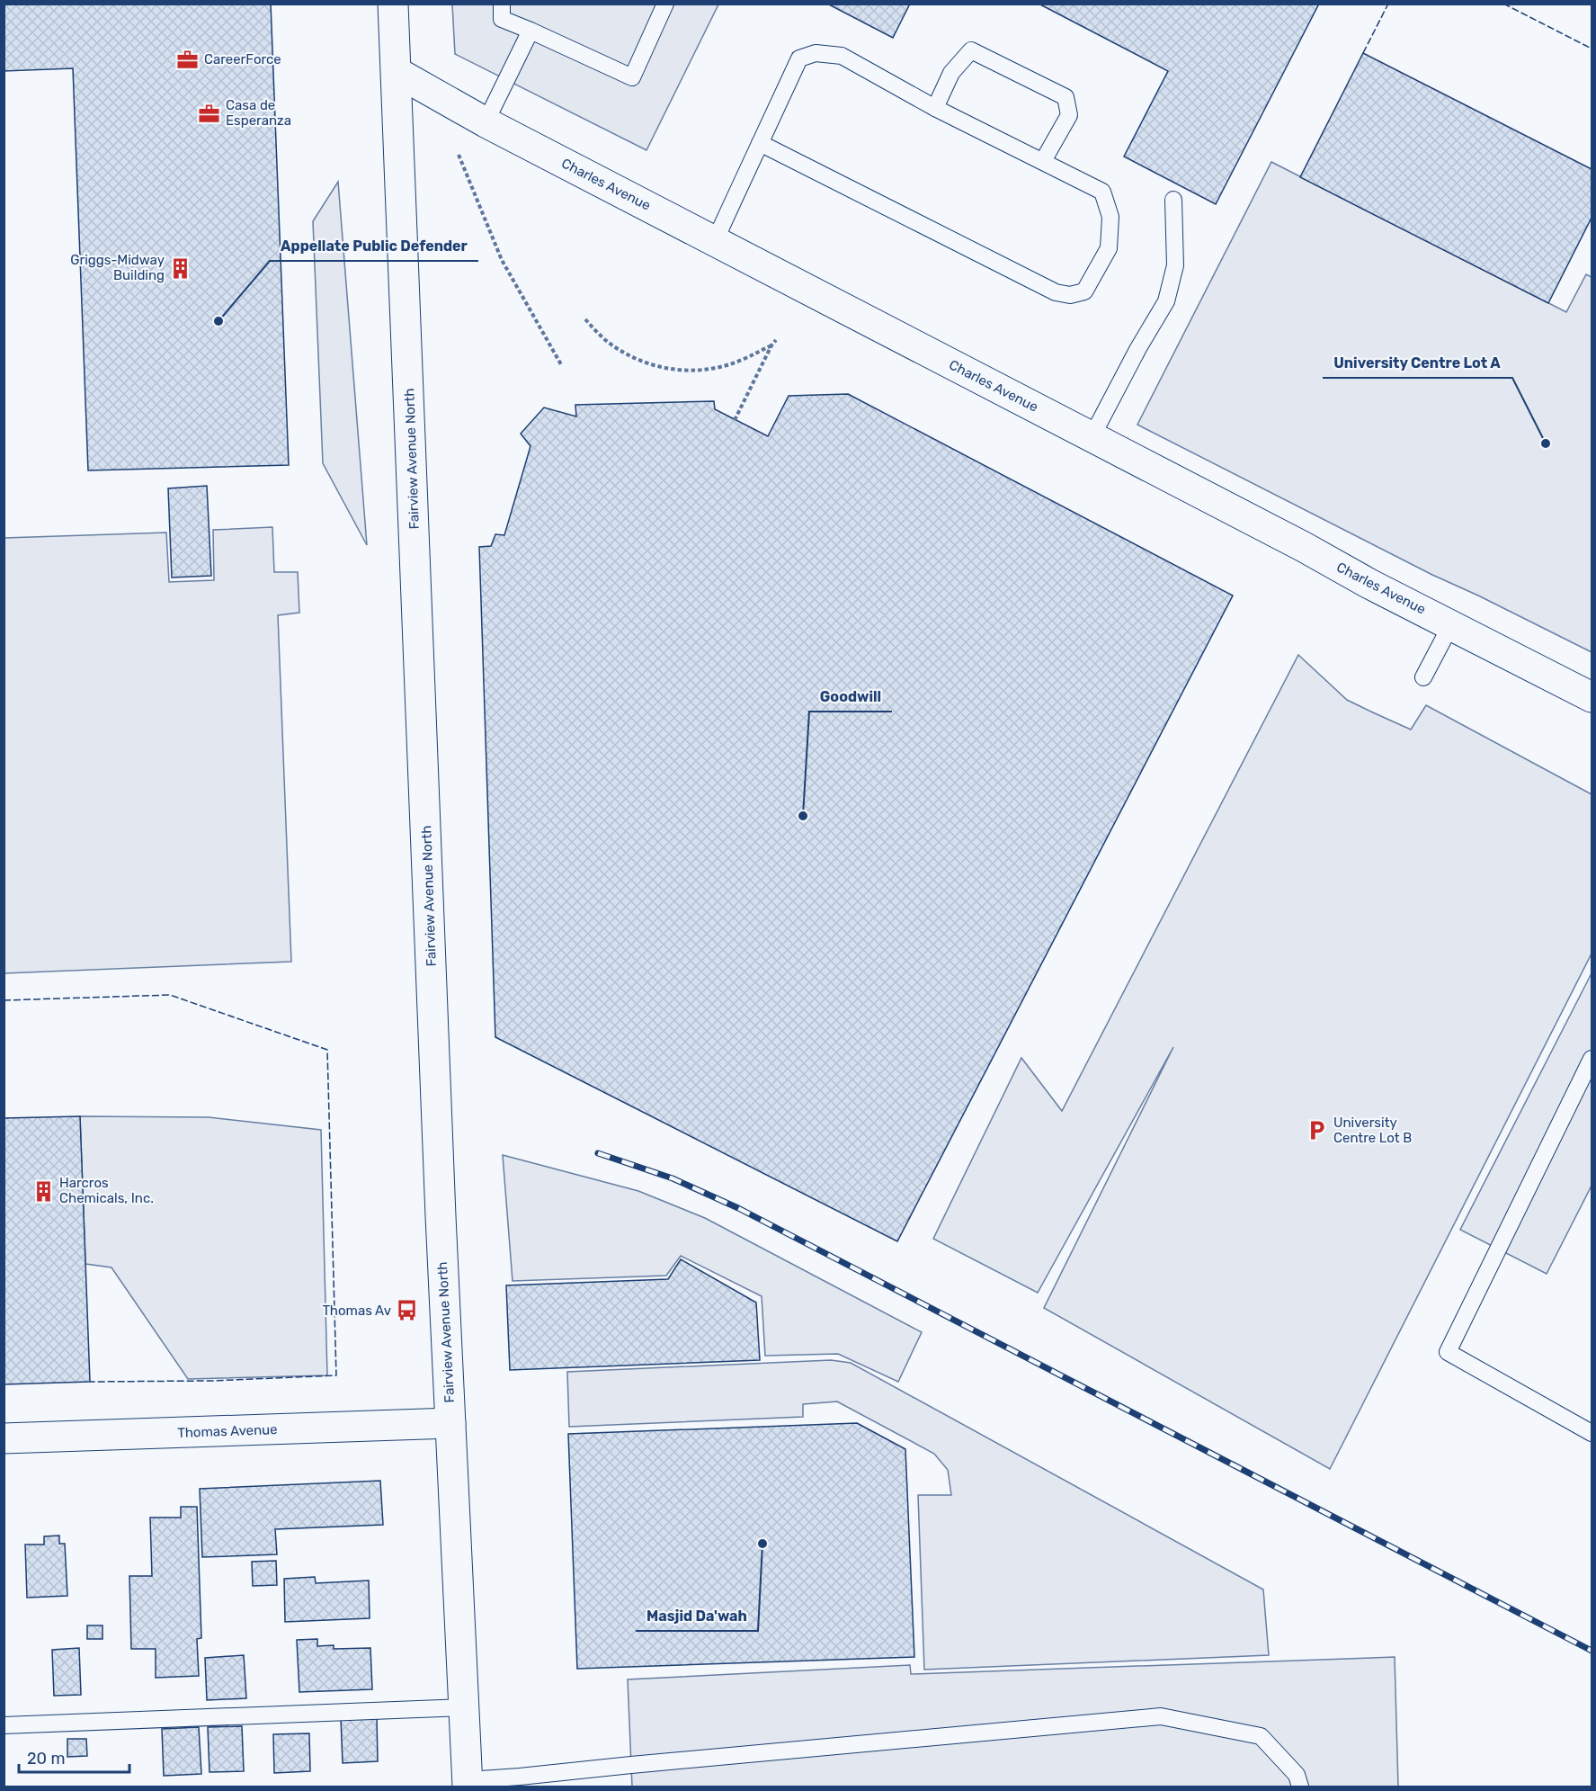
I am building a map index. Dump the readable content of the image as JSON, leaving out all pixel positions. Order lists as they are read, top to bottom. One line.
{"streets":{"street":["Charles Avenue","Fairview Avenue North","Thomas Avenue"]},"crossings":[["Charles Avenue","Fairview Avenue North"],["Fairview Avenue North","Thomas Avenue"]],"places":{"office":["CareerForce","Casa de Esperanza"],"building":["Griggs-Midway Building","Harcros Chemicals, Inc."],"other":["Appellate Public Defender","University Centre Lot A","Goodwill","Masjid Da'wah"],"parking":["University Centre Lot B"],"bus stop":["Thomas Av"]},"scale_bar":"20 m"}
